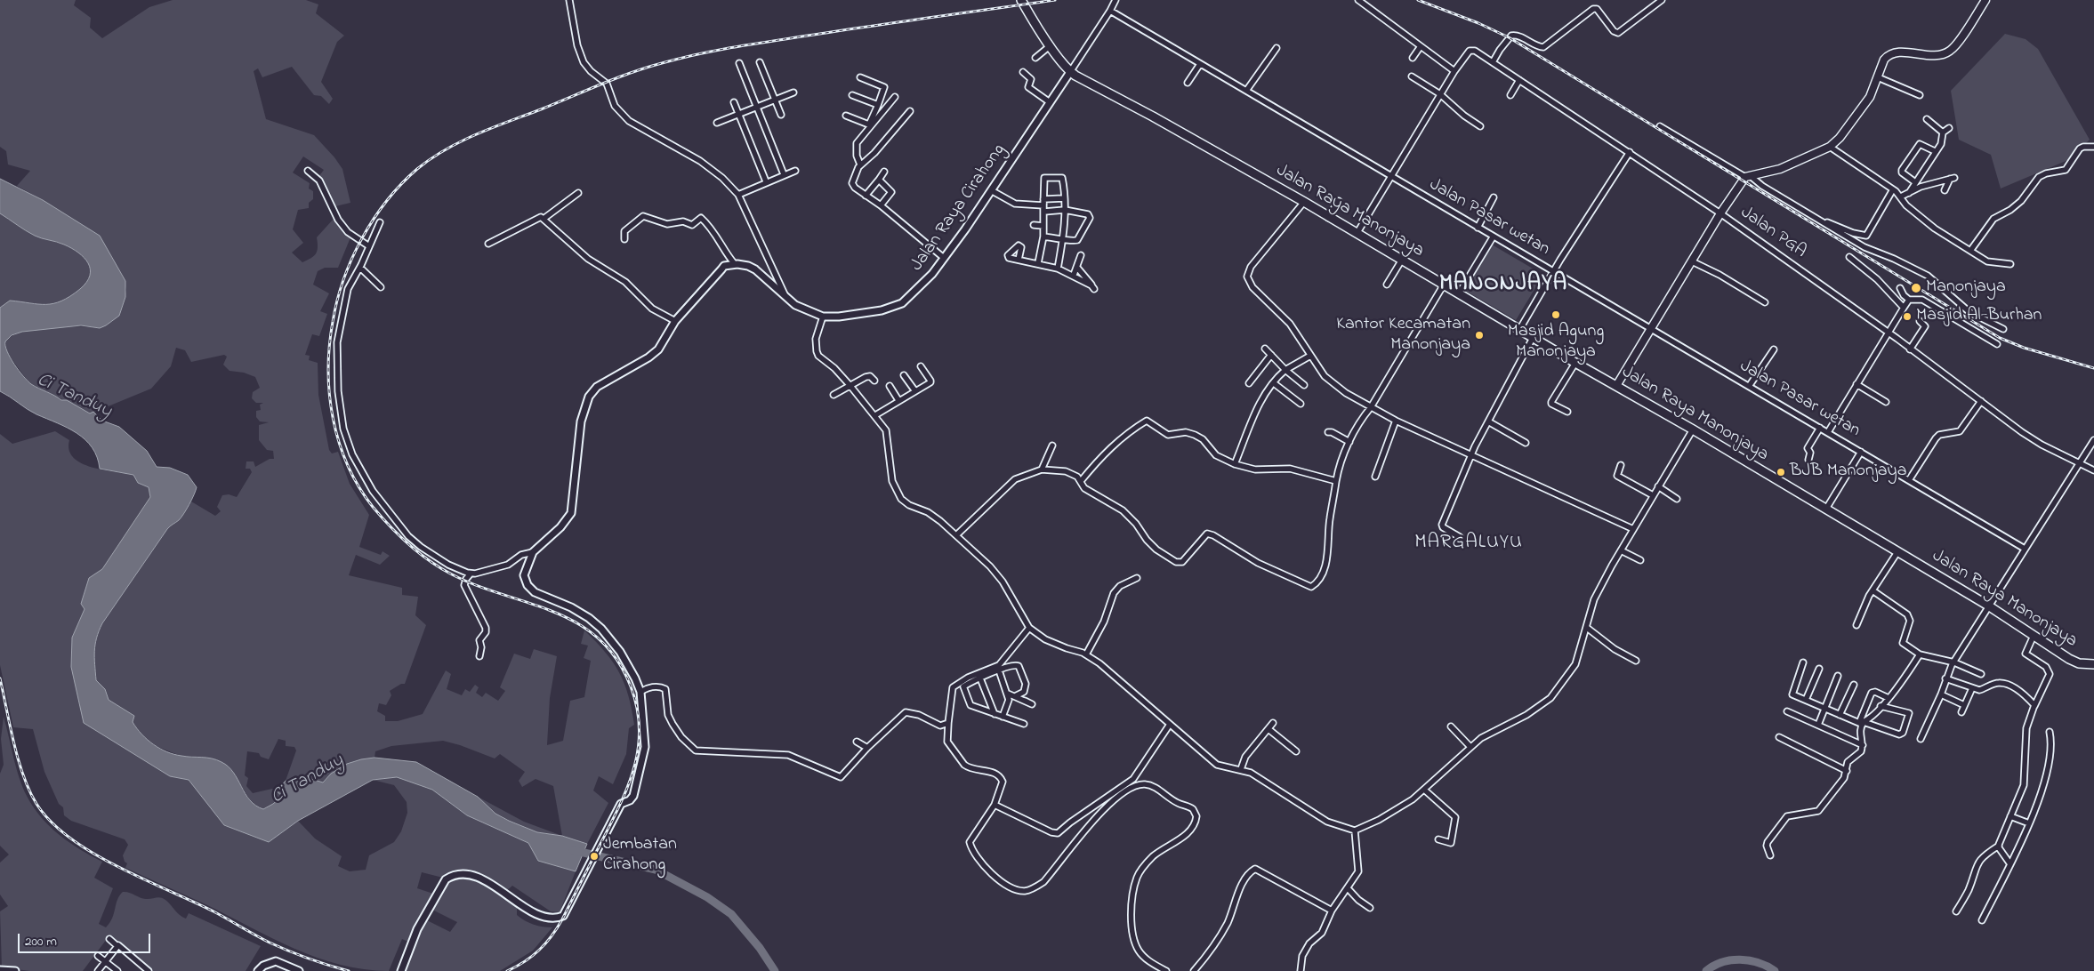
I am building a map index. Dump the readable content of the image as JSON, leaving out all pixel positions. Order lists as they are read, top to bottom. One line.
{"streets":{"main road":["Jalan Raya Manonjaya"],"street":["Jalan Raya Cirahong","Jalan Pasar wetan","Jalan PGA"]},"crossings":[["Jalan Raya Cirahong","Jalan Raya Manonjaya"]],"districts":["MANONJAYA","MARGALUYU"],"water":["Ci Tanduy"],"places":["Manonjaya","Masjid Agung Manonjaya","Masjid Al-Burhan","Kantor Kecamatan Manonjaya","BJB Manonjaya","Jembatan Cirahong"],"scale_bar":"200 m"}
